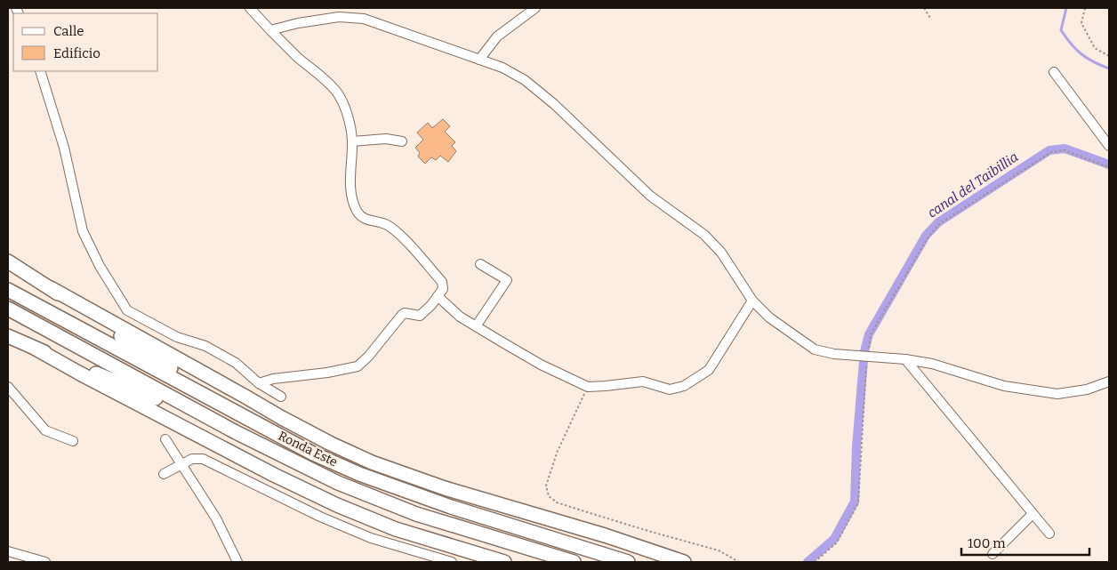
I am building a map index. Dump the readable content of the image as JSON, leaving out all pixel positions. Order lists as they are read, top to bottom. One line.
{"streets":{"highway":["Ronda Este"]},"water":["canal del Taibillia"],"legend":["Calle","Edificio"],"scale_bar":"100 m"}
